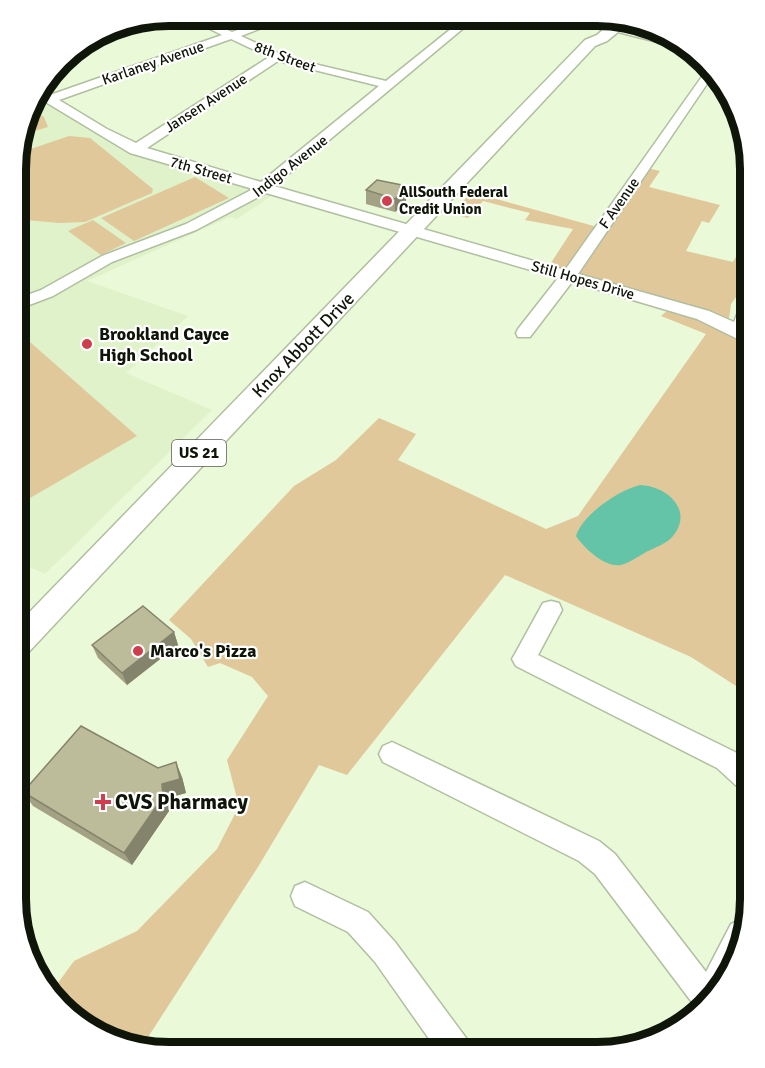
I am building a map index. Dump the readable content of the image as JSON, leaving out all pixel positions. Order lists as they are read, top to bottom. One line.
{"streets":{"main road":["Knox Abbott Drive","US 21"],"street":["8th Street","Karlaney Avenue","Jansen Avenue","Indigo Avenue","7th Street","F Avenue","Still Hopes Drive"]},"crossings":[["8th Street","Karlaney Avenue"],["8th Street","Jansen Avenue"],["8th Street","Indigo Avenue"],["Karlaney Avenue","7th Street"],["Jansen Avenue","7th Street"],["Indigo Avenue","7th Street"],["7th Street","Still Hopes Drive"],["7th Street","Knox Abbott Drive"],["F Avenue","Still Hopes Drive"],["Still Hopes Drive","Knox Abbott Drive"]],"places":{"other":["AllSouth Federal Credit Union","Brookland Cayce High School","Marco's Pizza"],"health":["CVS Pharmacy"]}}
